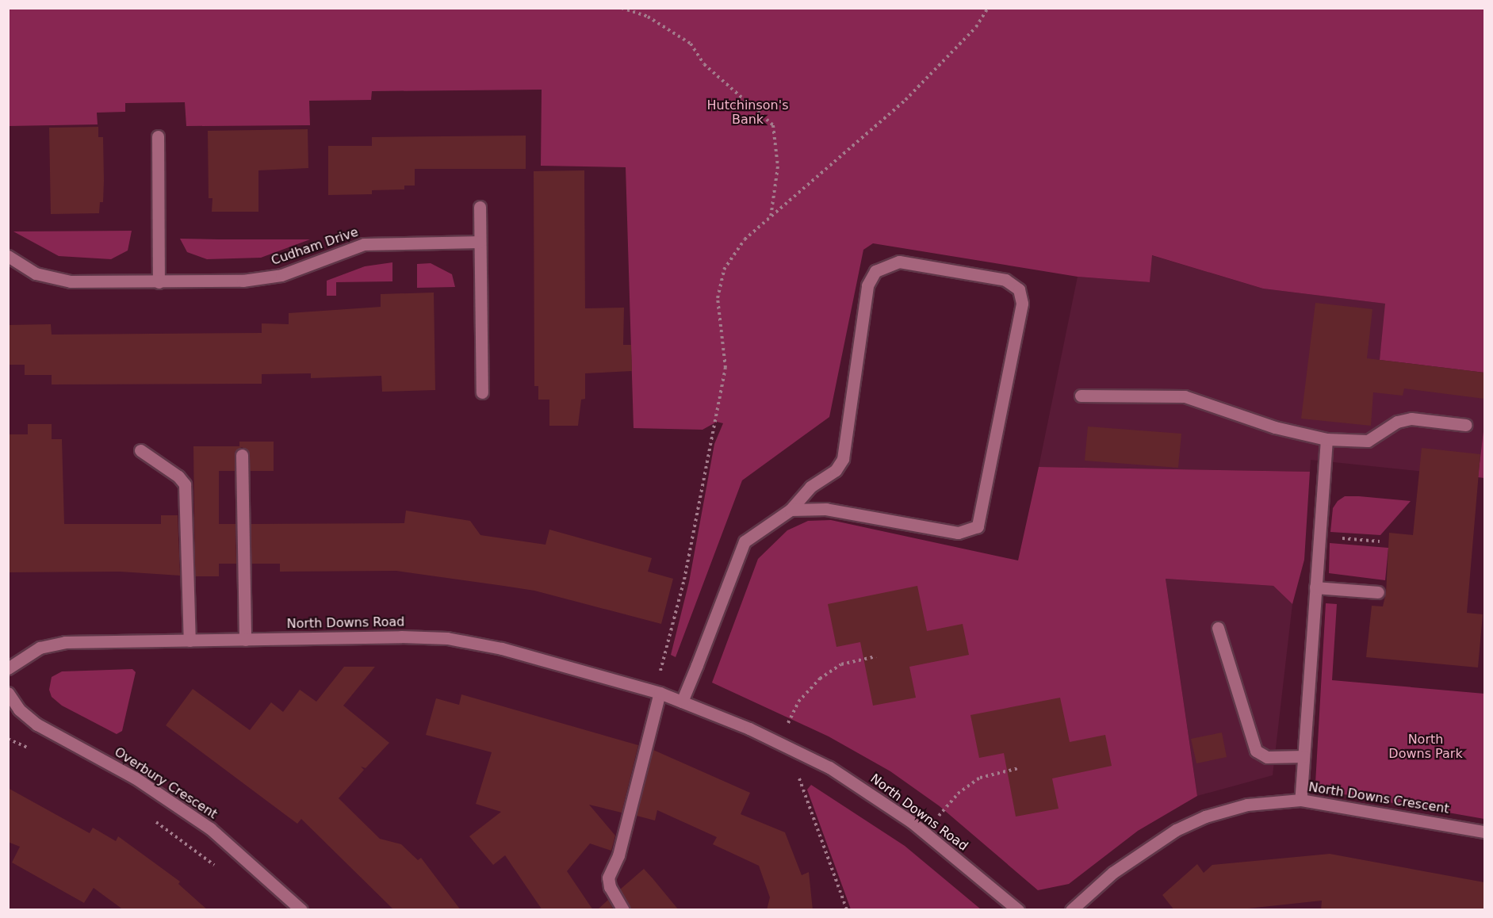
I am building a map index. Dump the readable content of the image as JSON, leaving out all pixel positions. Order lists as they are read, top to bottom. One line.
{"streets":{"street":["Cudham Drive","North Downs Road","Overbury Crescent","North Downs Crescent"]},"parks":["Hutchinson's Bank","North Downs Park"]}
